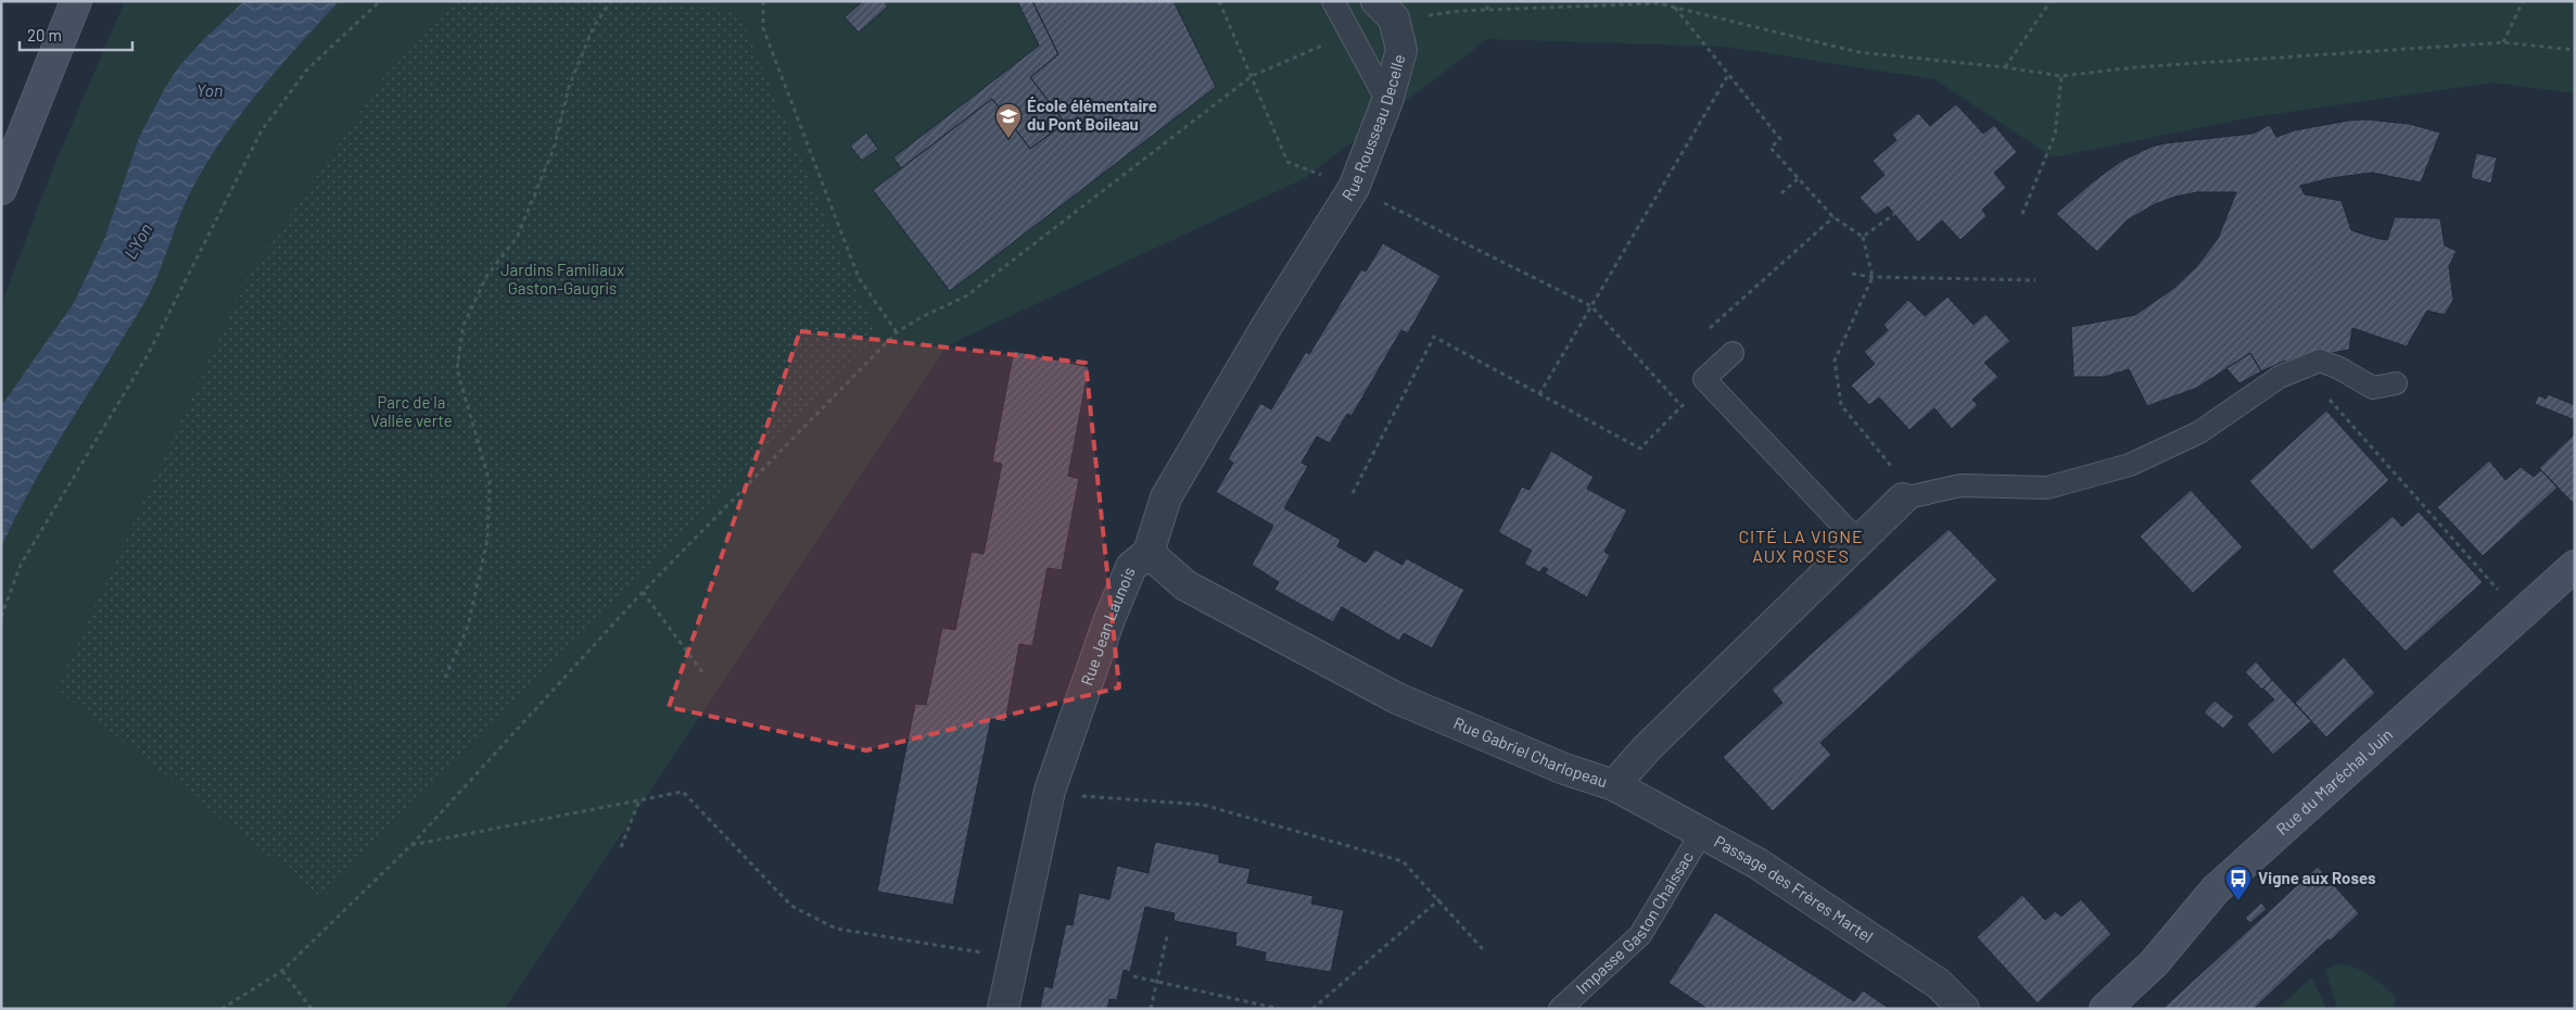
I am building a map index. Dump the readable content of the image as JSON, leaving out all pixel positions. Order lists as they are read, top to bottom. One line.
{"streets":{"main road":["Rue du Maréchal Juin"],"street":["Rue Rousseau Decelle","Rue Jean Launois","Rue Gabriel Charlopeau","Passage des Frères Martel"],"lane":["Impasse Gaston Chaissac"]},"crossings":[["Rue Rousseau Decelle","Rue Jean Launois"],["Rue Jean Launois","Rue Gabriel Charlopeau"],["Rue Gabriel Charlopeau","Passage des Frères Martel"],["Passage des Frères Martel","Impasse Gaston Chaissac"]],"districts":["CITÉ LA VIGNE AUX ROSES"],"water":["Yon","L'Yon"],"parks":["Jardins Familiaux Gaston-Gaugris","Parc de la Vallée verte"],"places":{"school or university":["École élémentaire du Pont Boileau"],"bus stop":["Vigne aux Roses"]},"scale_bar":"20 m"}
